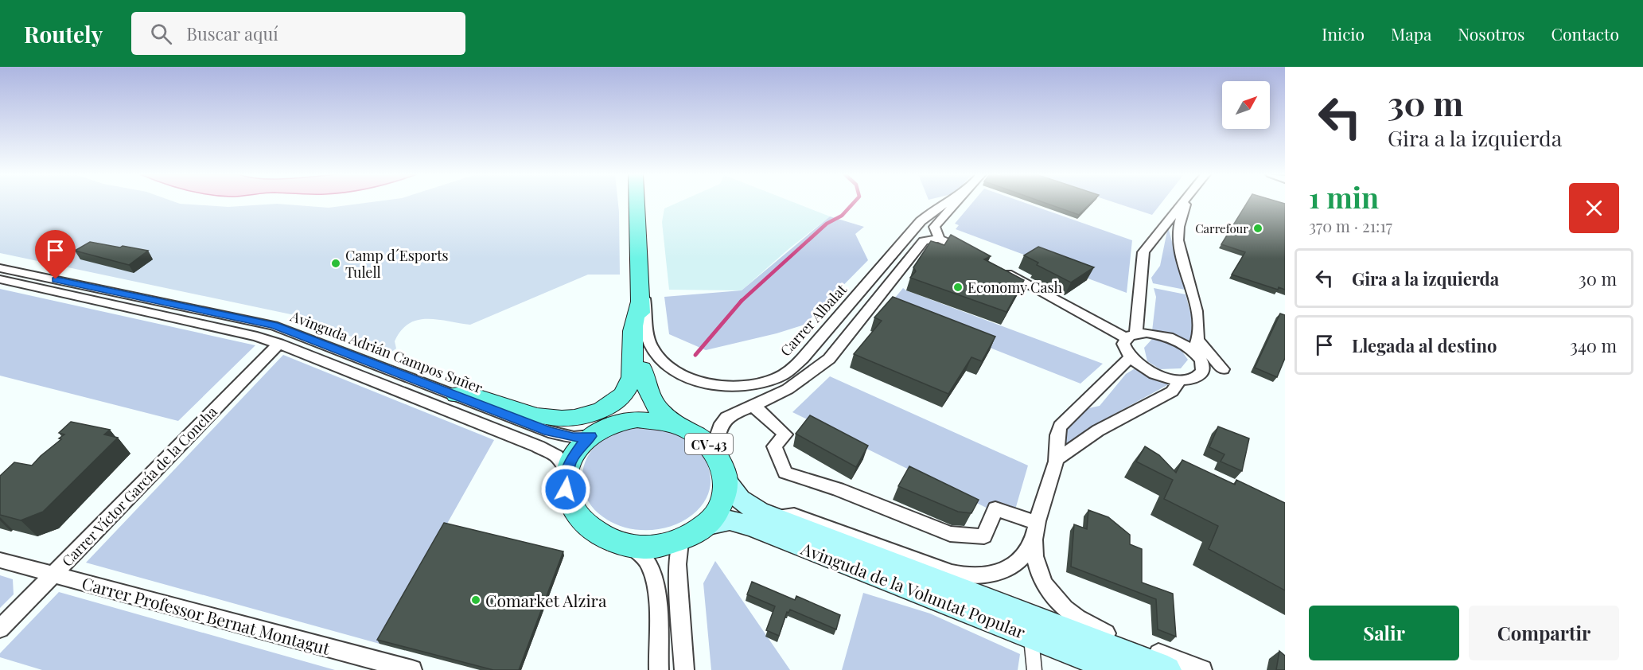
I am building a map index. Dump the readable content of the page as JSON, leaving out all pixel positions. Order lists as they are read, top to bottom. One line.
{"streets":{"main road":["CV-43","Avinguda de la Voluntat Popular"],"street":["Carrer Albalat","Avinguda Adrián Campos Suñer","Carrer Víctor García de la Concha","Carrer Professor Bernat Montagut"]},"crossings":[["Carrer Albalat","CV-43"],["Avinguda Adrián Campos Suñer","CV-43"],["Avinguda Adrián Campos Suñer","Avinguda de la Voluntat Popular"],["CV-43","Avinguda de la Voluntat Popular"],["Carrer Víctor García de la Concha","Carrer Professor Bernat Montagut"]],"places":["Carrefour","Camp d´Esports Tulell","Economy Cash","Comarket Alzira"],"north":"top right","page":{"header":"Routely","search":"Buscar aquí","nav":["Inicio","Mapa","Nosotros","Contacto"],"turn":["30 m","Gira a la izquierda"],"heading":["1 min","370 m · 21:17"],"list":[{"name":"Gira a la izquierda","value":"30 m"},{"name":"Llegada al destino","value":"340 m"}],"buttons":["Salir","Compartir"]}}
